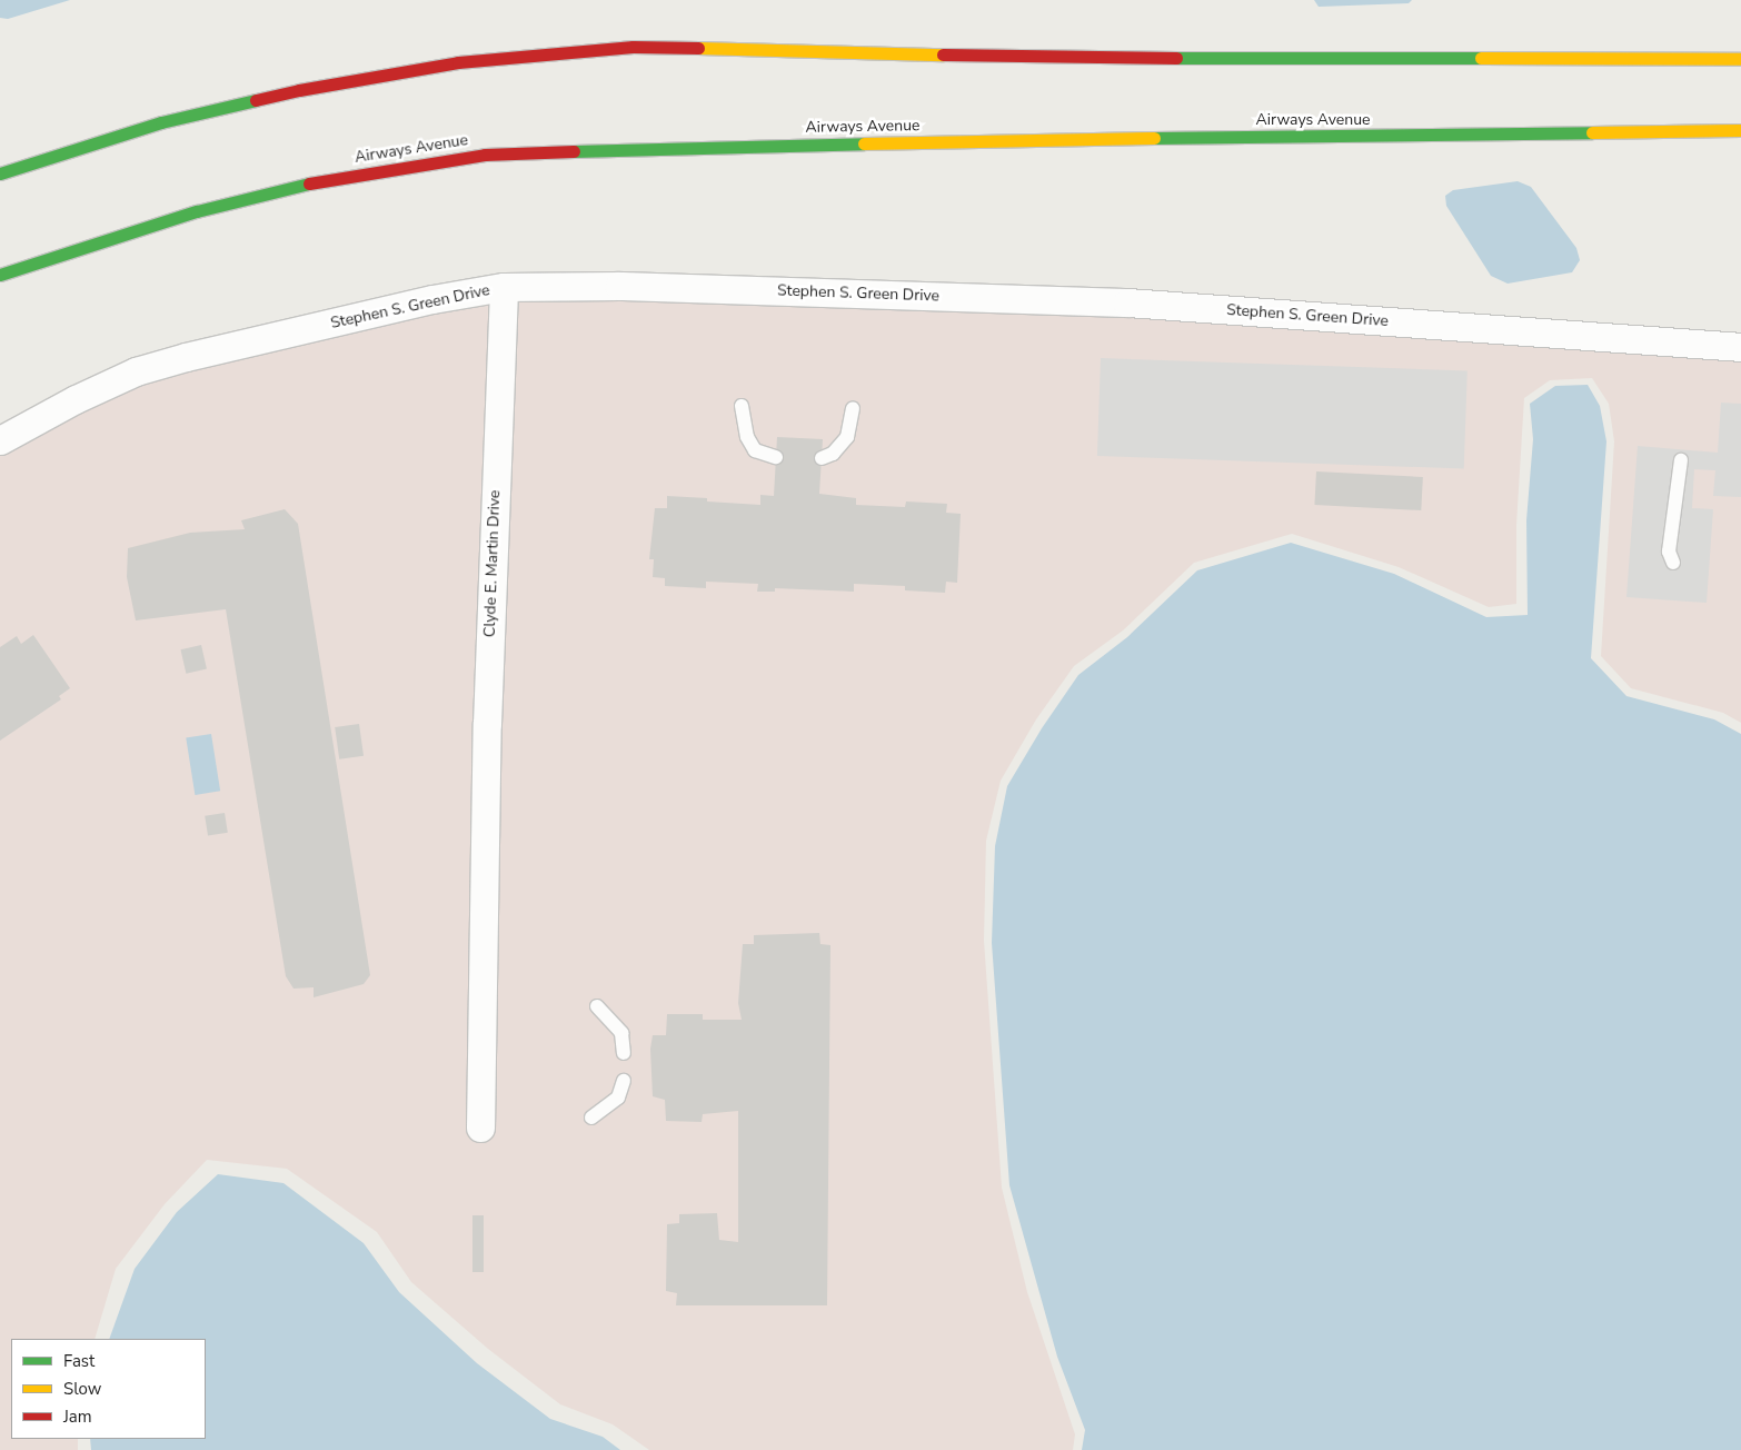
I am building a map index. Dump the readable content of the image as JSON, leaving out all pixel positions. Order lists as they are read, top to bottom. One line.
{"streets":{"main road":["Airways Avenue"],"street":["Stephen S. Green Drive","Clyde E. Martin Drive"]},"crossings":[["Stephen S. Green Drive","Clyde E. Martin Drive"]],"legend":["Fast","Slow","Jam"]}
